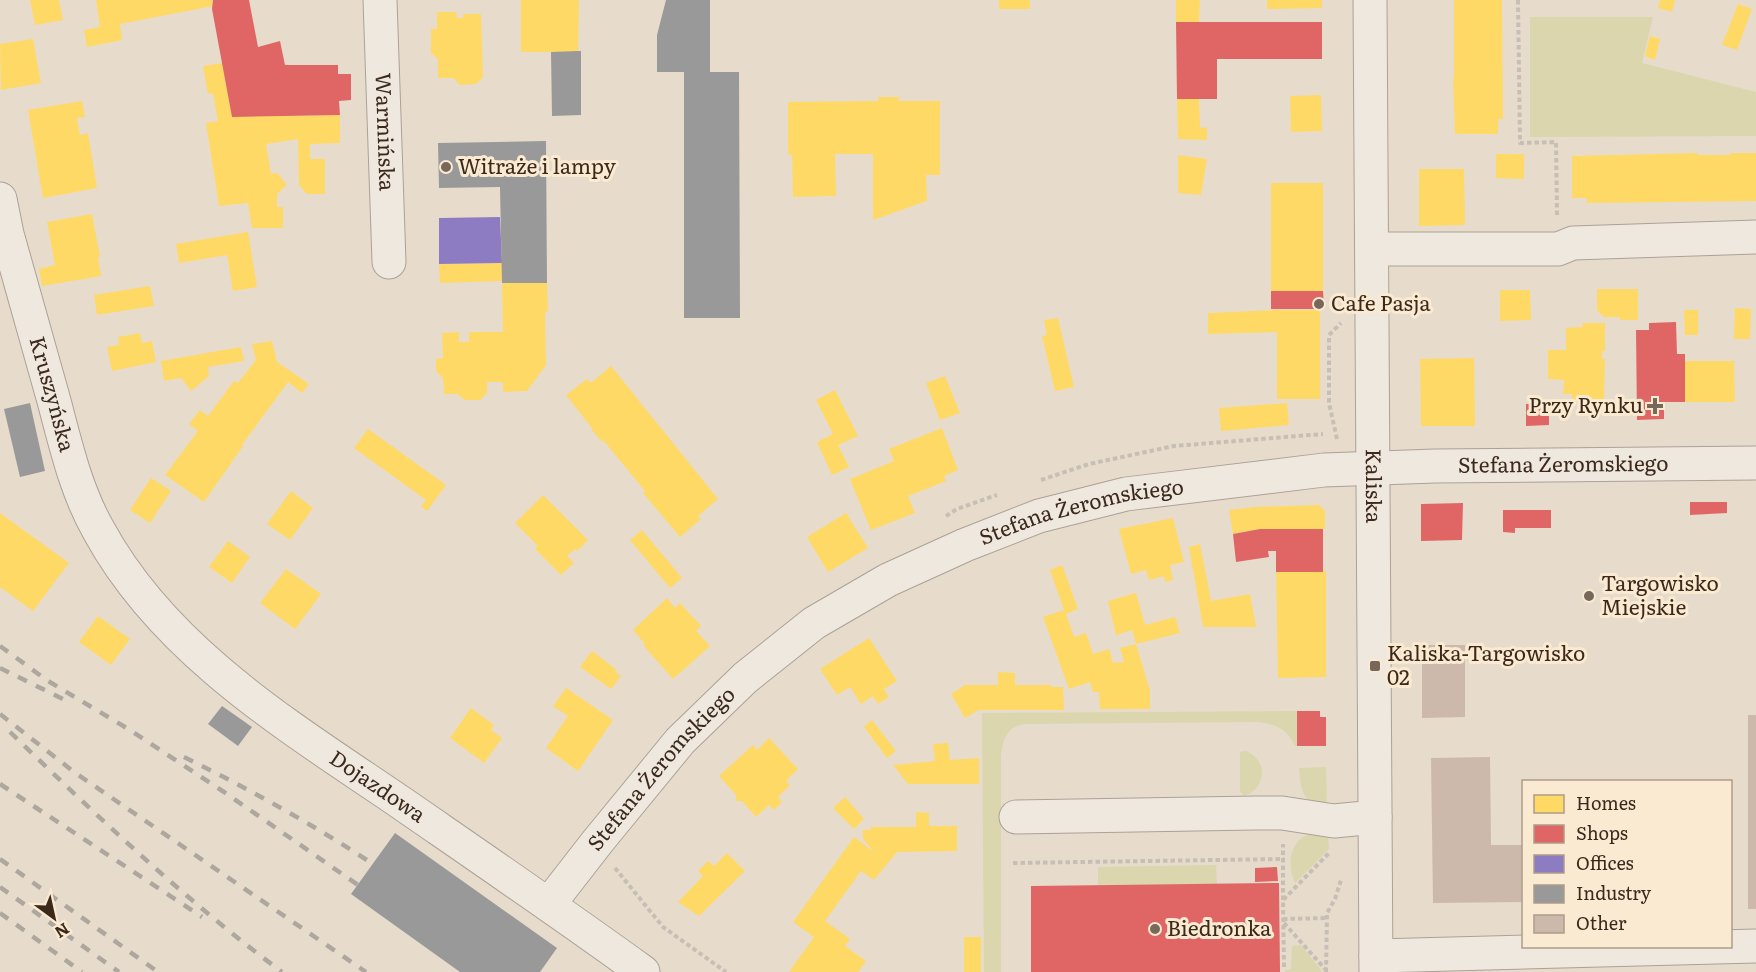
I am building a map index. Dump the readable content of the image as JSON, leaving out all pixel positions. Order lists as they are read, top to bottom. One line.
{"streets":{"street":["Warmińska","Kruszyńska","Stefana Żeromskiego","Kaliska","Dojazdowa"]},"crossings":[["Kruszyńska","Dojazdowa"],["Stefana Żeromskiego","Kaliska"],["Stefana Żeromskiego","Dojazdowa"]],"places":{"other":["Witraże i lampy","Cafe Pasja","Targowisko Miejskie","Biedronka"],"health":["Przy Rynku"],"transit":["Kaliska-Targowisko 02"]},"legend":["Homes","Shops","Offices","Industry","Other"],"north":"bottom right"}
